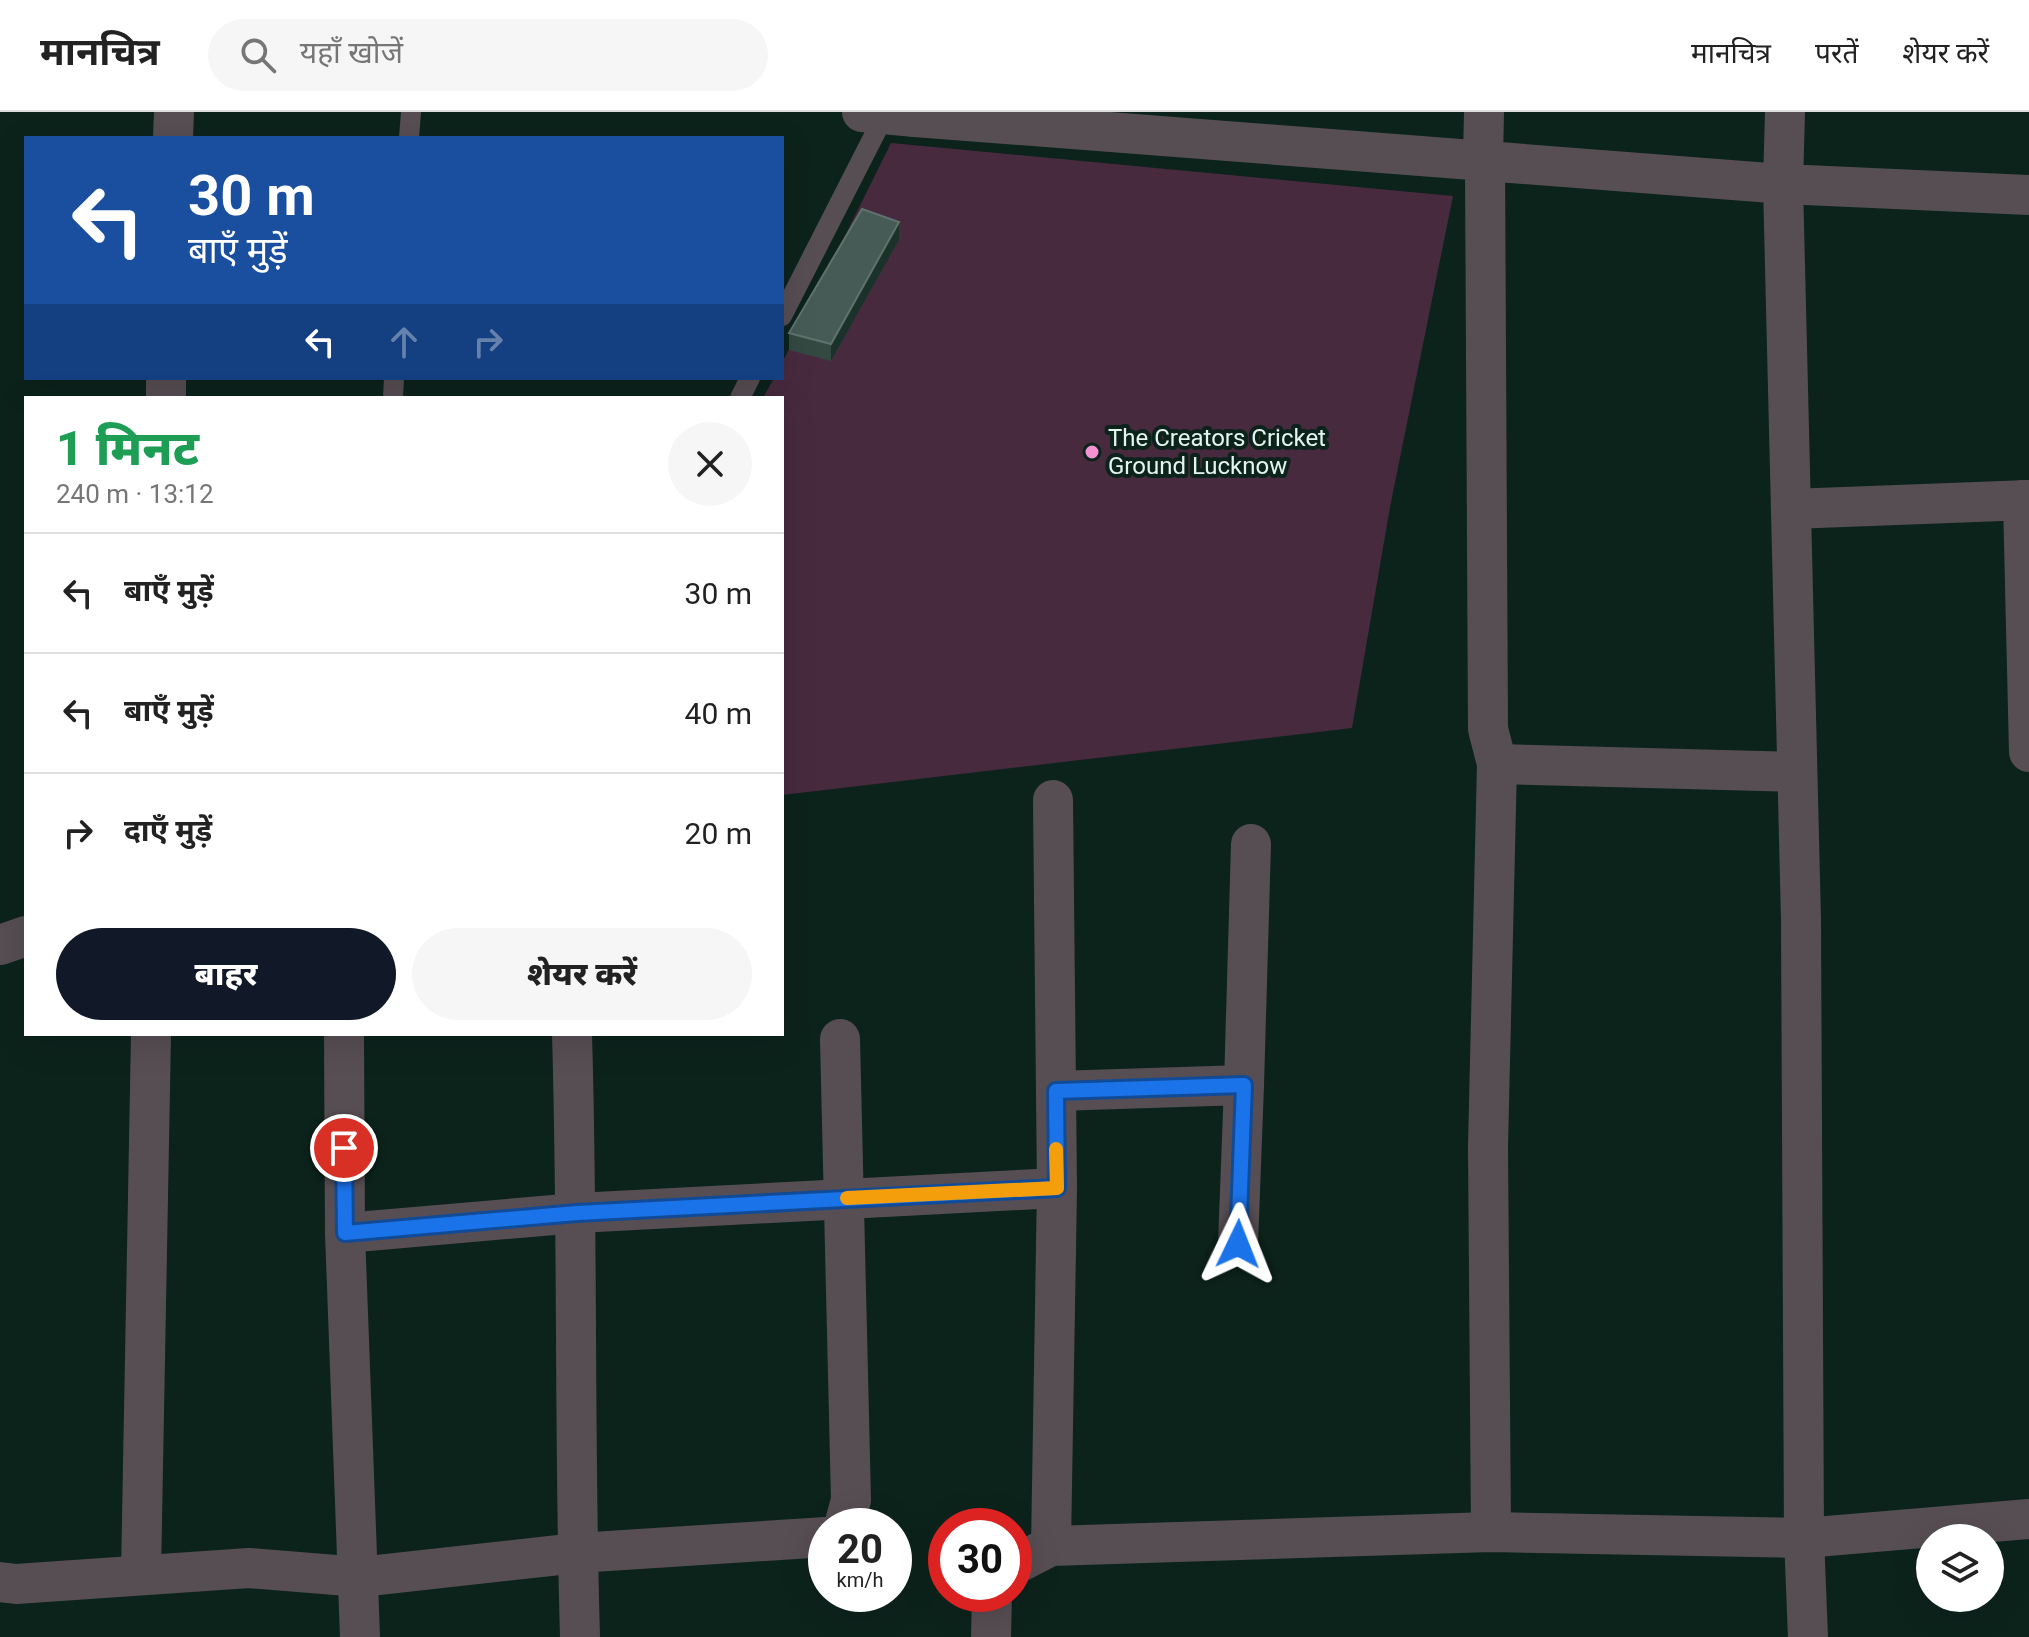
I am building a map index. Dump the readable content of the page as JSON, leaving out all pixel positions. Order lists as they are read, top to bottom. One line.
{"places":["The Creators Cricket Ground Lucknow"],"page":{"header":"मानचित्र","search":"यहाँ खोजें","nav":["मानचित्र","परतें","शेयर करें"],"turn":["30 m","बाएँ मुड़ें"],"heading":["1 मिनट","240 m · 13:12"],"list":[{"name":"बाएँ मुड़ें","value":"30 m"},{"name":"बाएँ मुड़ें","value":"40 m"},{"name":"दाएँ मुड़ें","value":"20 m"}],"buttons":["बाहर","शेयर करें"],"speed":"20 km/h","limit":"30"}}
